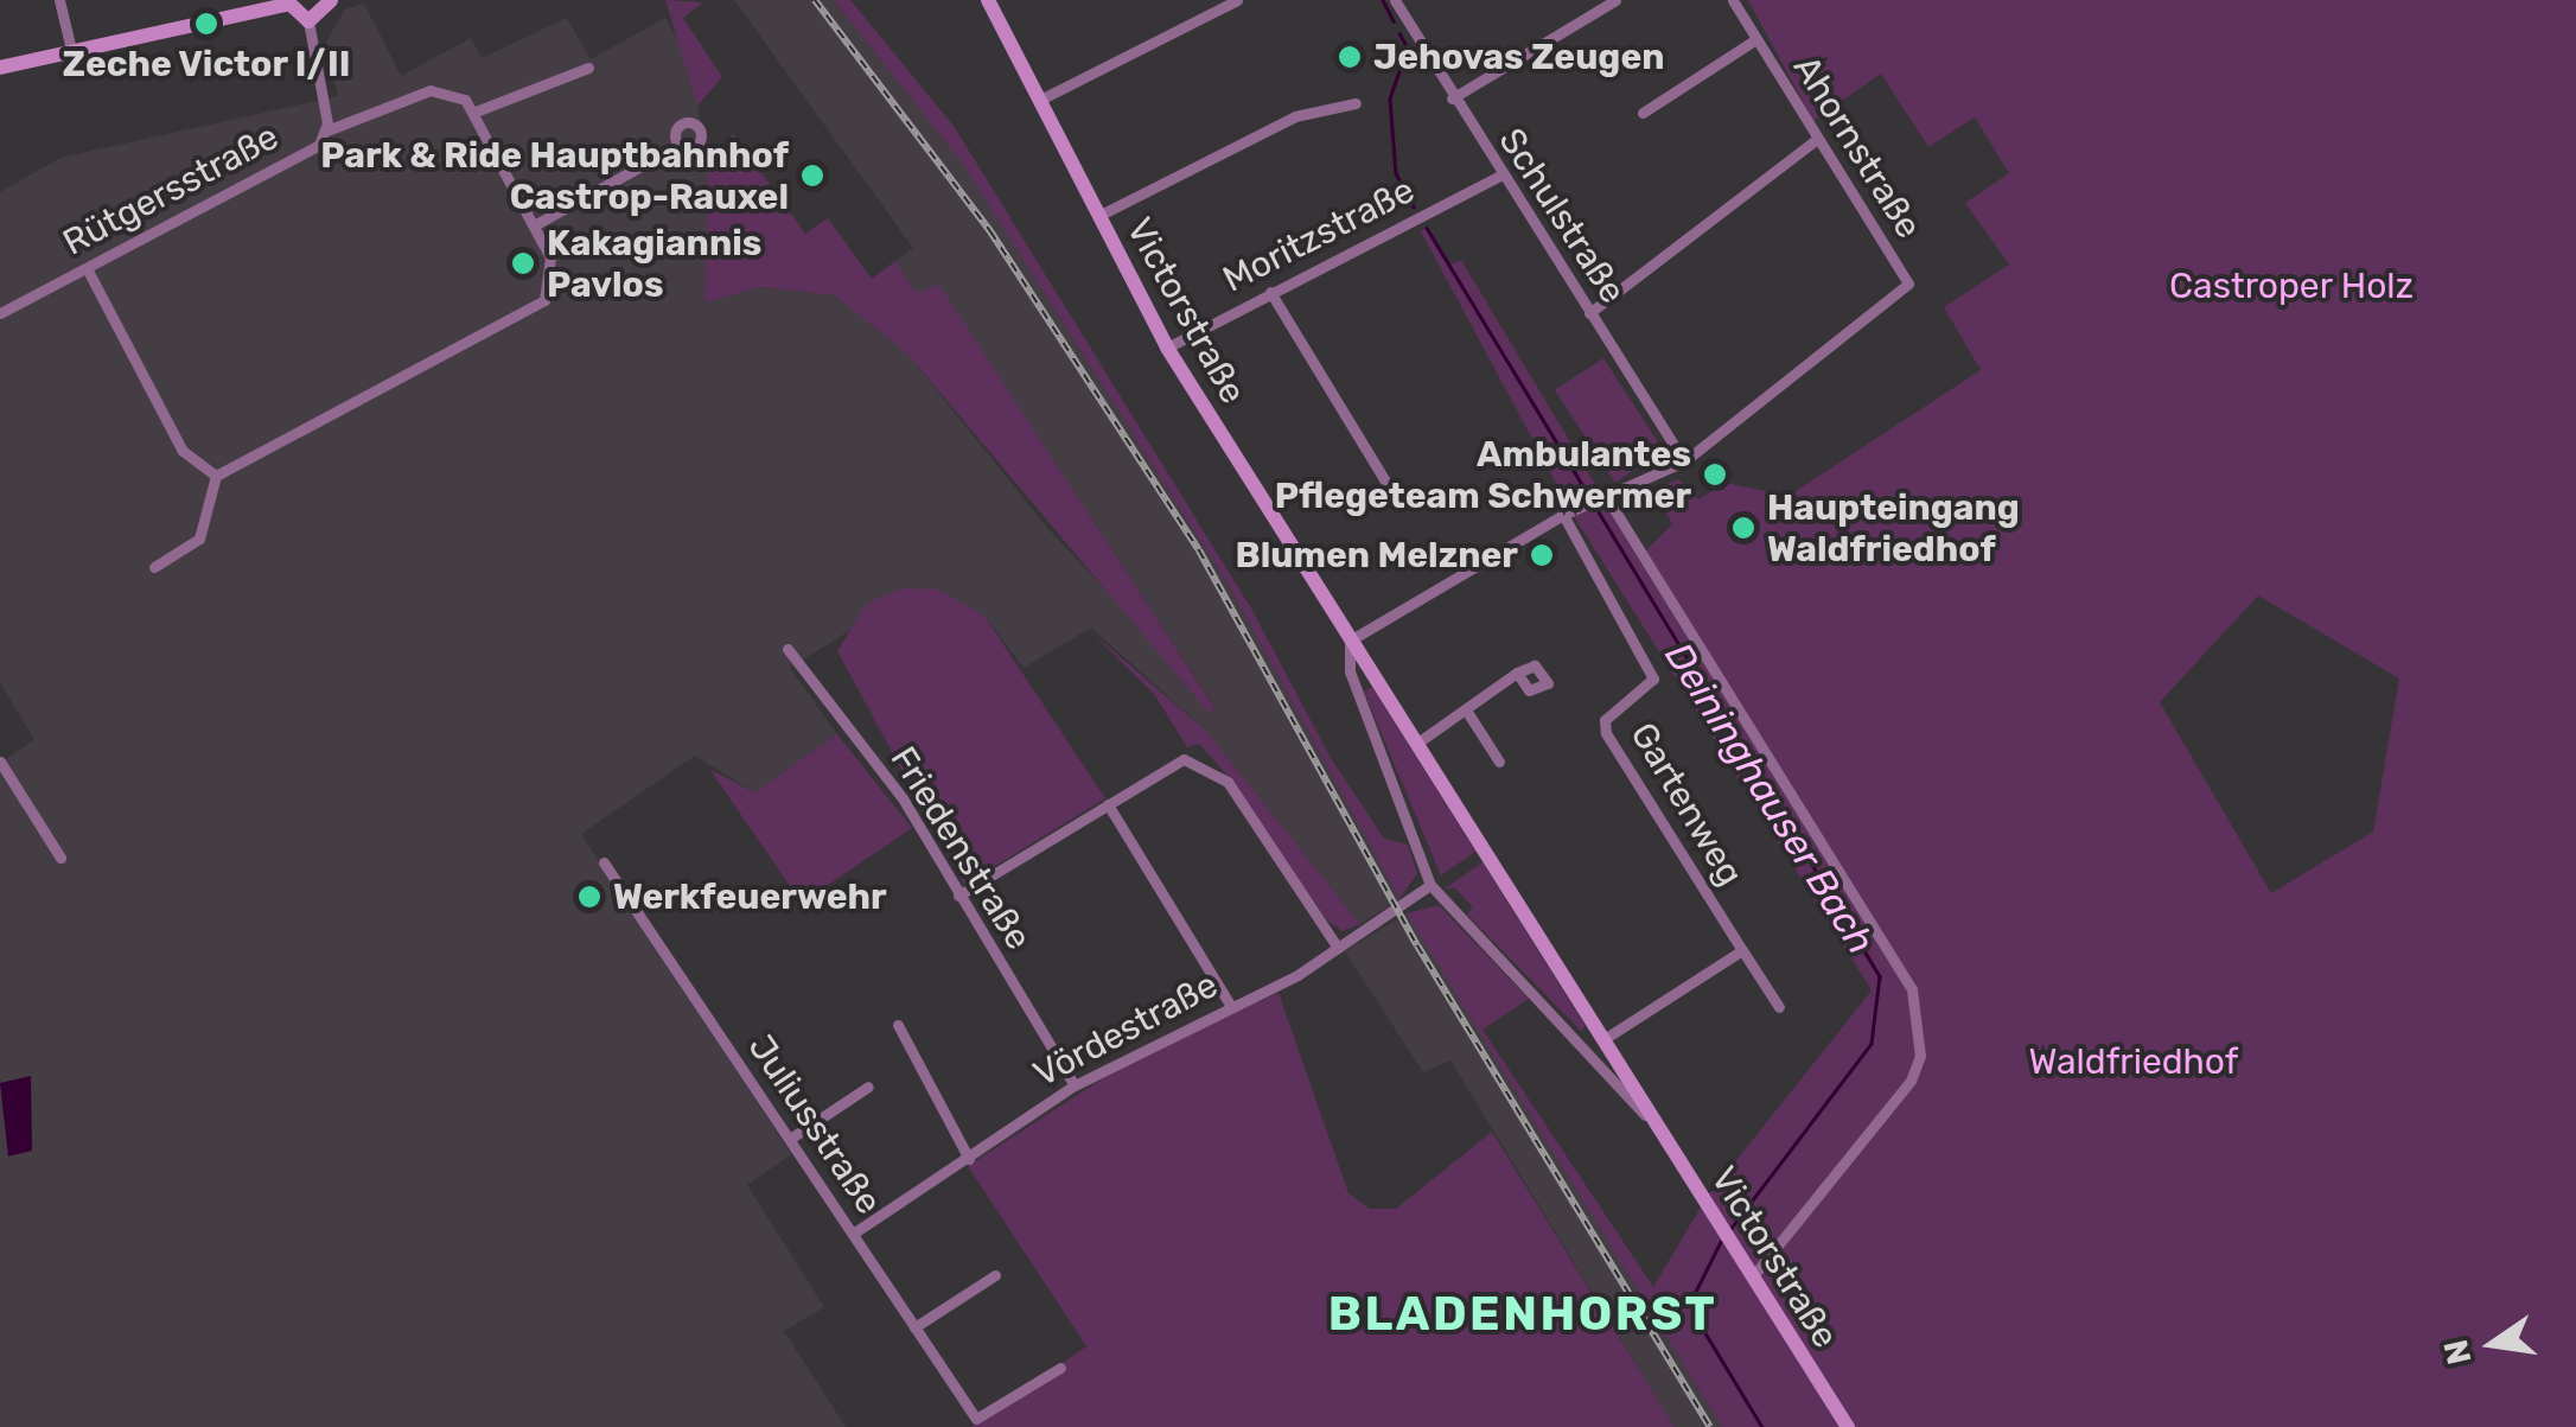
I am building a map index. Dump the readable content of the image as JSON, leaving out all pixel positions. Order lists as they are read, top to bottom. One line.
{"streets":{"street":["Ahornstraße","Rütgersstraße","Schulstraße","Moritzstraße","Victorstraße","Gartenweg","Friedenstraße","Vördestraße","Juliusstraße"]},"crossings":[["Ahornstraße","Schulstraße"],["Schulstraße","Moritzstraße"],["Moritzstraße","Victorstraße"],["Victorstraße","Vördestraße"],["Friedenstraße","Vördestraße"],["Vördestraße","Juliusstraße"]],"districts":["BLADENHORST"],"water":["Deininghauser Bach"],"parks":["Castroper Holz","Waldfriedhof"],"places":["Zeche Victor I/II","Jehovas Zeugen","Park & Ride Hauptbahnhof Castrop-Rauxel","Kakagiannis Pavlos","Ambulantes Pflegeteam Schwermer","Haupteingang Waldfriedhof","Blumen Melzner","Werkfeuerwehr"],"north":"left"}
